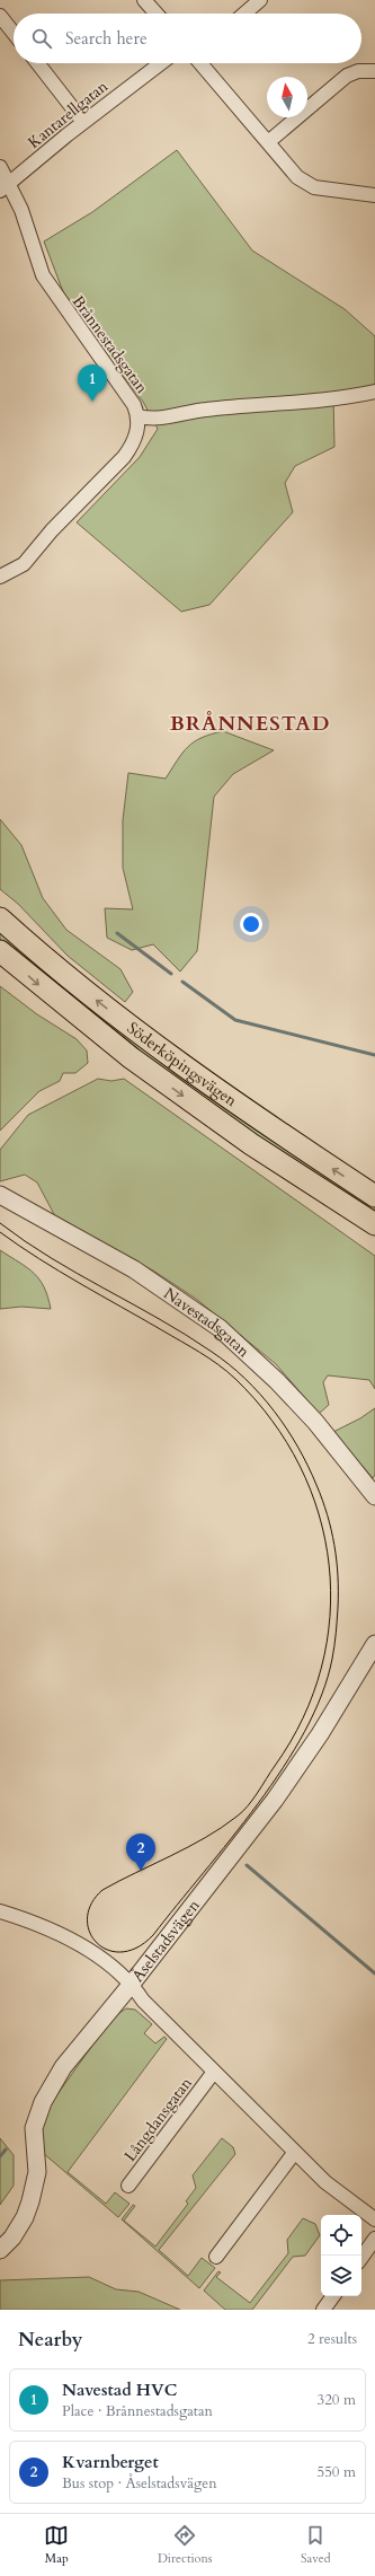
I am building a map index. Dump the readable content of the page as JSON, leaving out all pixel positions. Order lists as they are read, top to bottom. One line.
{"streets":{"highway":["Söderköpingsvägen"],"street":["Kantarellgatan","Brånnestadsgatan","Navestadsgatan","Åselstadsvägen","Långdansgatan"]},"crossings":[["Kantarellgatan","Brånnestadsgatan"],["Åselstadsvägen","Långdansgatan"]],"districts":["BRÅNNESTAD"],"north":"top","page":{"search":"Search here","pins":["1","2"],"heading":["Nearby","2 results"],"list":[{"mark":"1","name":"Navestad HVC","note":"Place · Brånnestadsgatan","value":"320 m"},{"mark":"2","name":"Kvarnberget","note":"Bus stop · Åselstadsvägen","value":"550 m"}],"nav":["Map","Directions","Saved"]}}
